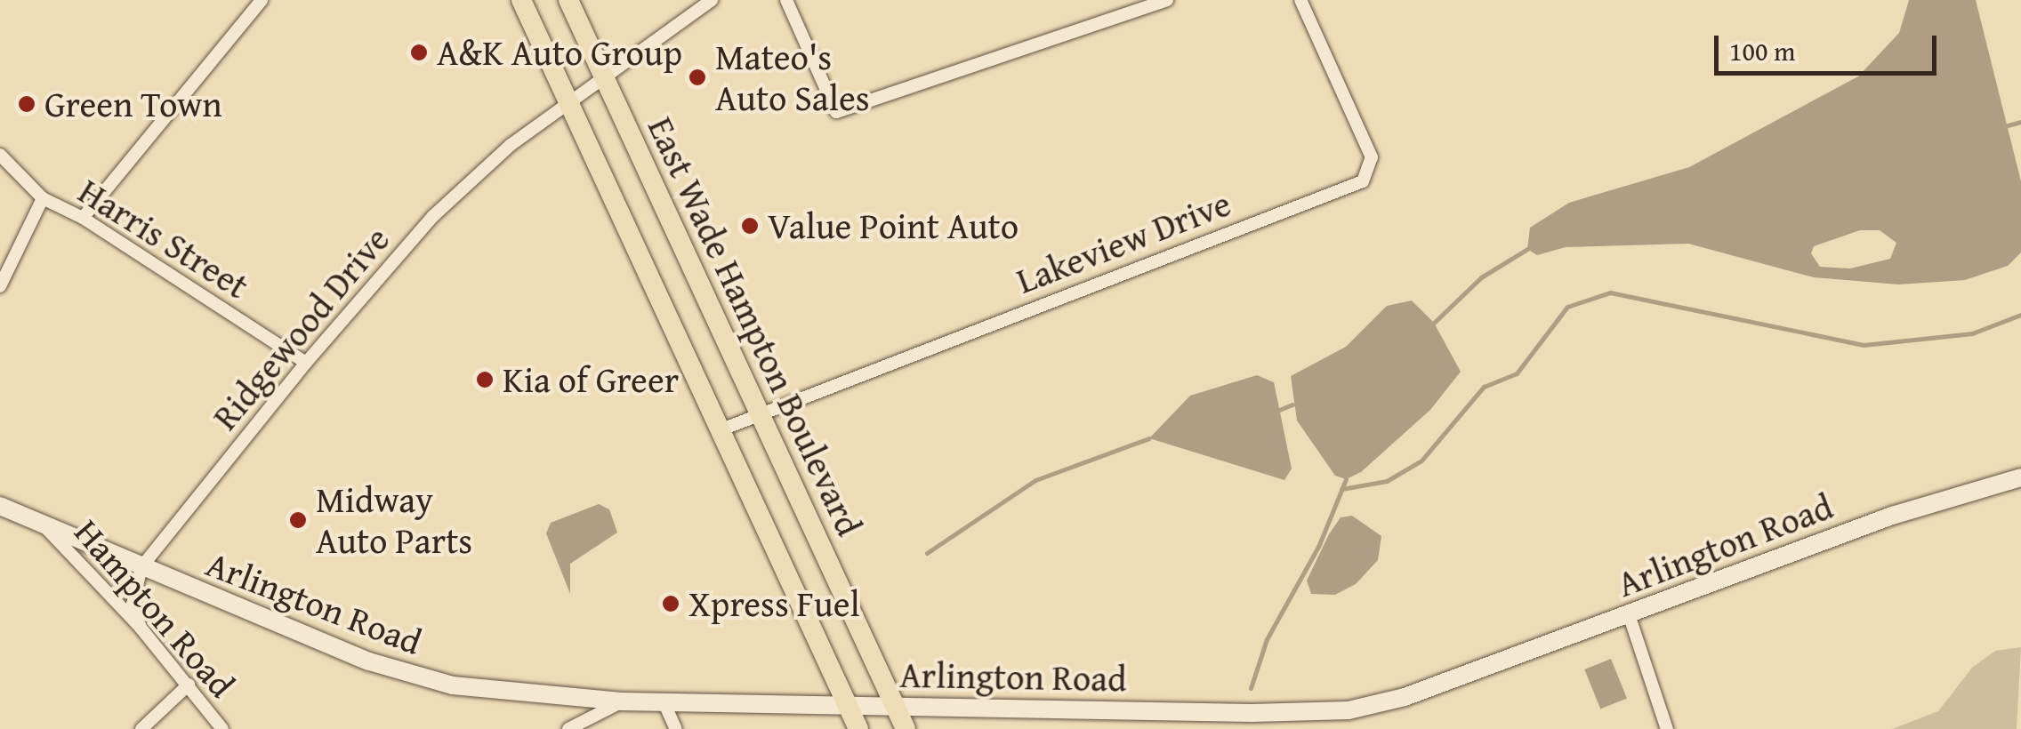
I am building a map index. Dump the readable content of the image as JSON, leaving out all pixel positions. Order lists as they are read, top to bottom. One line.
{"streets":{"main road":["East Wade Hampton Boulevard","Arlington Road"],"street":["Harris Street","Lakeview Drive","Ridgewood Drive","Hampton Road"]},"crossings":[["Harris Street","Ridgewood Drive"],["Lakeview Drive","East Wade Hampton Boulevard"],["East Wade Hampton Boulevard","Ridgewood Drive"],["East Wade Hampton Boulevard","Arlington Road"],["Ridgewood Drive","Arlington Road"],["Arlington Road","Hampton Road"]],"places":["A&K Auto Group","Mateo's Auto Sales","Green Town","Value Point Auto","Kia of Greer","Midway Auto Parts","Xpress Fuel"],"scale_bar":"100 m"}
